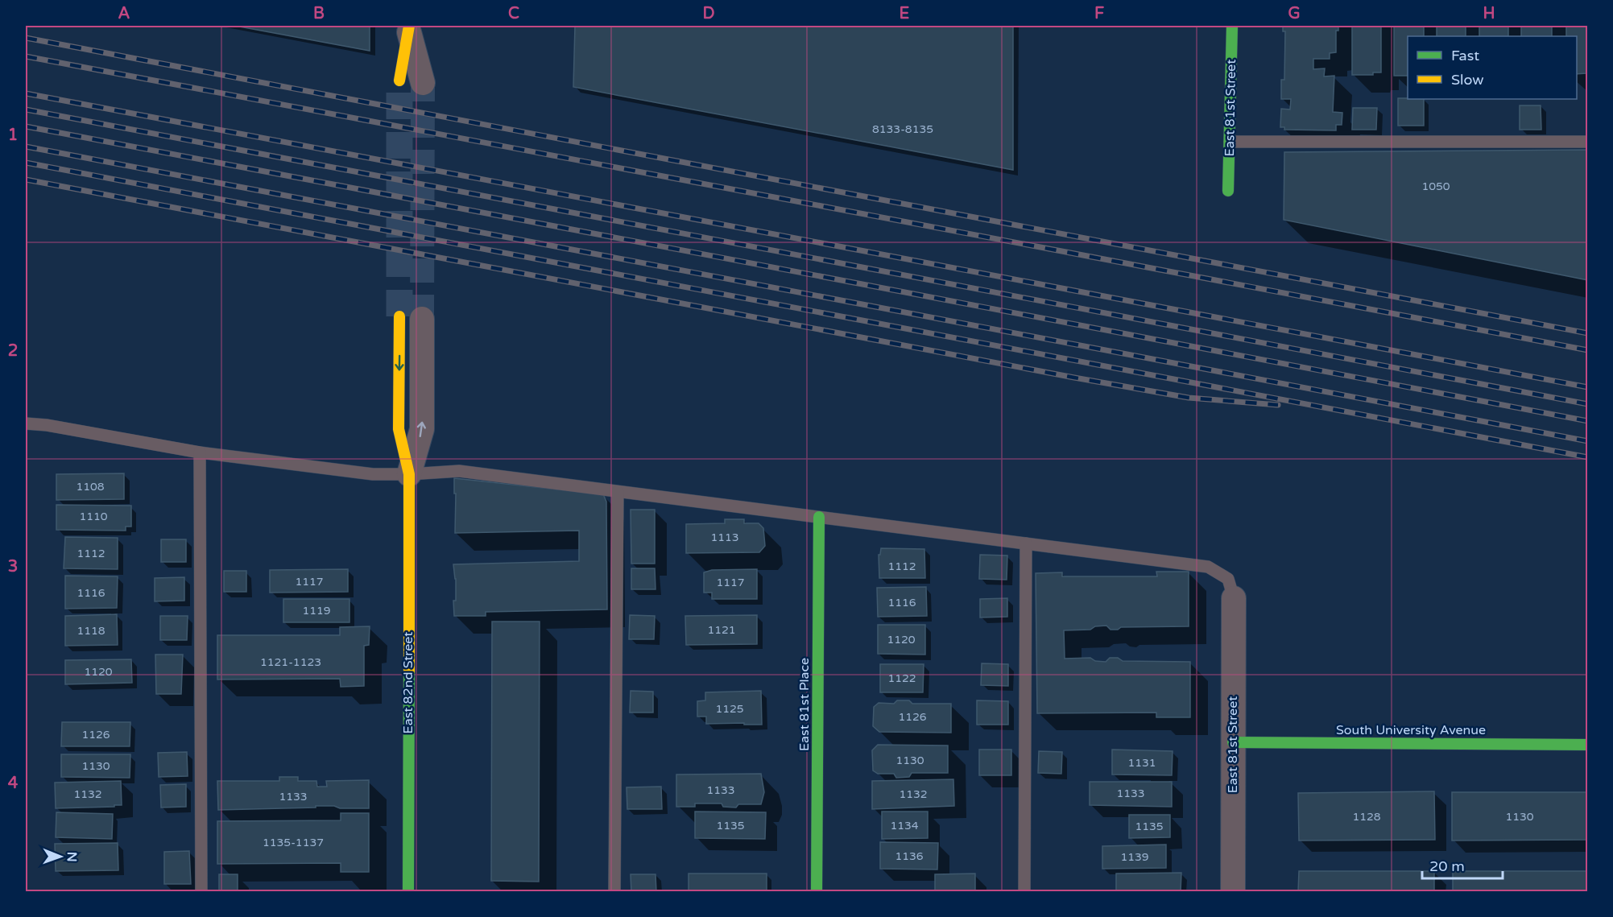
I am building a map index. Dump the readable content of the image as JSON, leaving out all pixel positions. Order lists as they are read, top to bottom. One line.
{"streets":{"street":["East 81st Street","East 82nd Street","East 81st Place","South University Avenue"]},"crossings":[["East 81st Street","South University Avenue"]],"house_numbers":["8133-8135","1050","1108","1110","1113","1112","1112","1117","1117","1116","1116","1119","1121","1118","1120","1121-1123","1120","1122","1125","1126","1126","1130","1131","1130","1133","1133","1132","1132","1133","1128","1130","1135","1134","1135","1135-1137","1136","1139"],"legend":["Fast","Slow"],"scale_bar":"20 m","north":"right","grid":{"columns":["A","B","C","D","E","F","G","H"],"rows":["1","2","3","4"]}}
